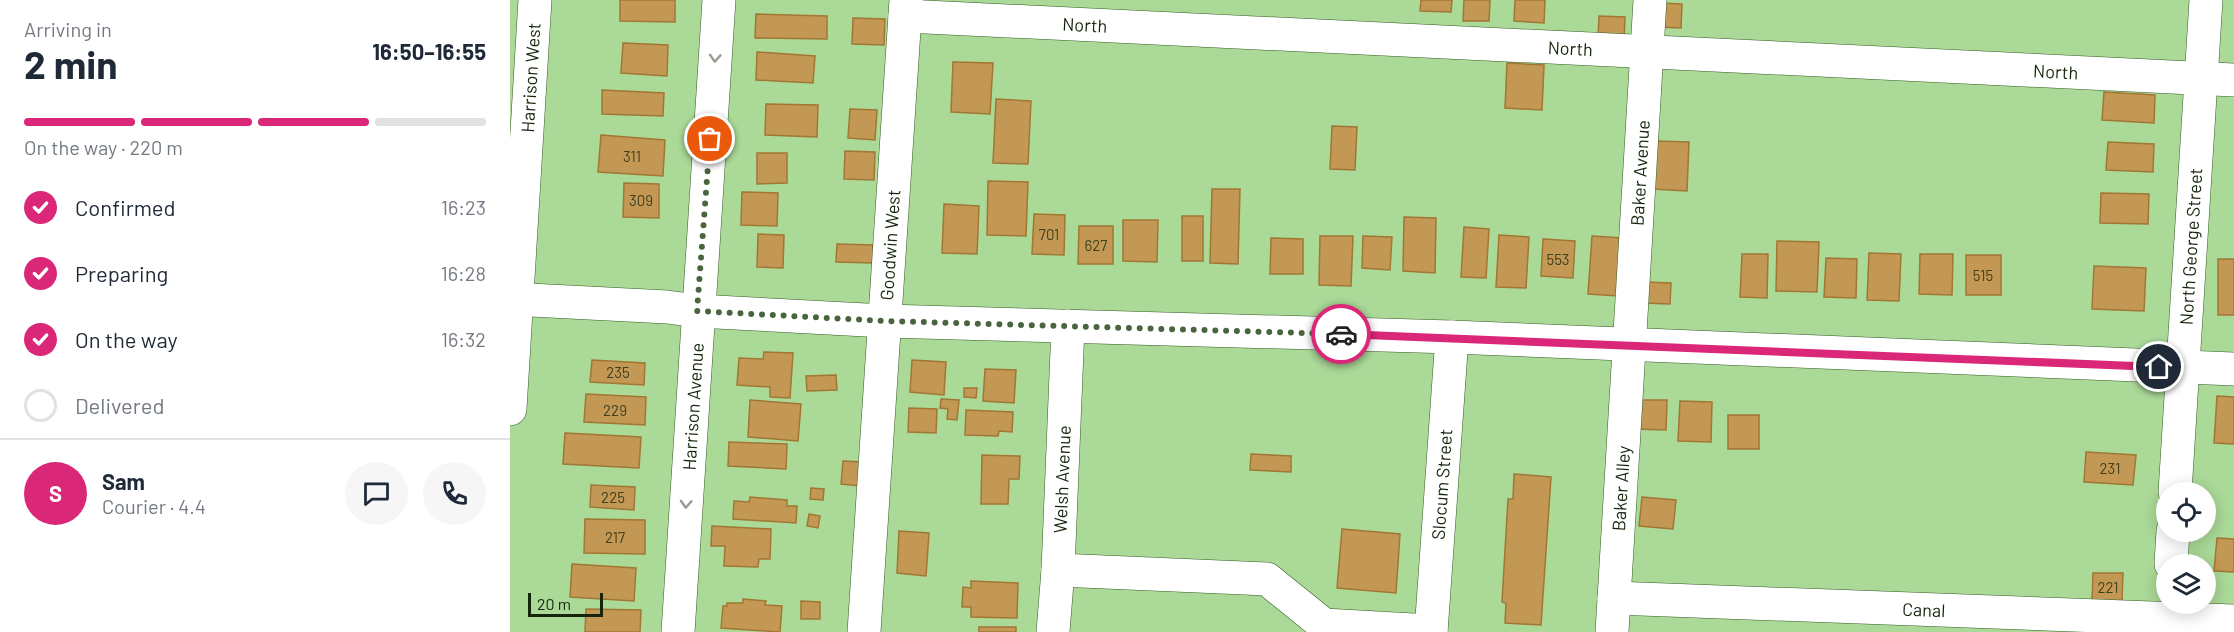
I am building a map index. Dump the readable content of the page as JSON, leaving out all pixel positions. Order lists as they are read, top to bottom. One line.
{"streets":{"street":["North","Harrison West","Baker Avenue","Goodwin West","North George Street","Harrison Avenue","Welsh Avenue","Slocum Street","Baker Alley","Canal"]},"crossings":[["North","Baker Avenue"],["North","Goodwin West"],["North","North George Street"],["Baker Avenue","Baker Alley"],["Baker Alley","Canal"]],"one_way":["Harrison Avenue"],"house_numbers":["311","309","701","627","553","515","235","229","231","225","217","221"],"scale_bar":"20 m","page":{"heading":["2 min","Arriving in","16:50–16:55"],"panel":["Sam","Courier · 4.4"],"bar":"On the way · 220 m","list":[["Confirmed","16:23"],["Preparing","16:28"],["On the way","16:32"],"Delivered"],"round":"S","scale":"20 m"}}
